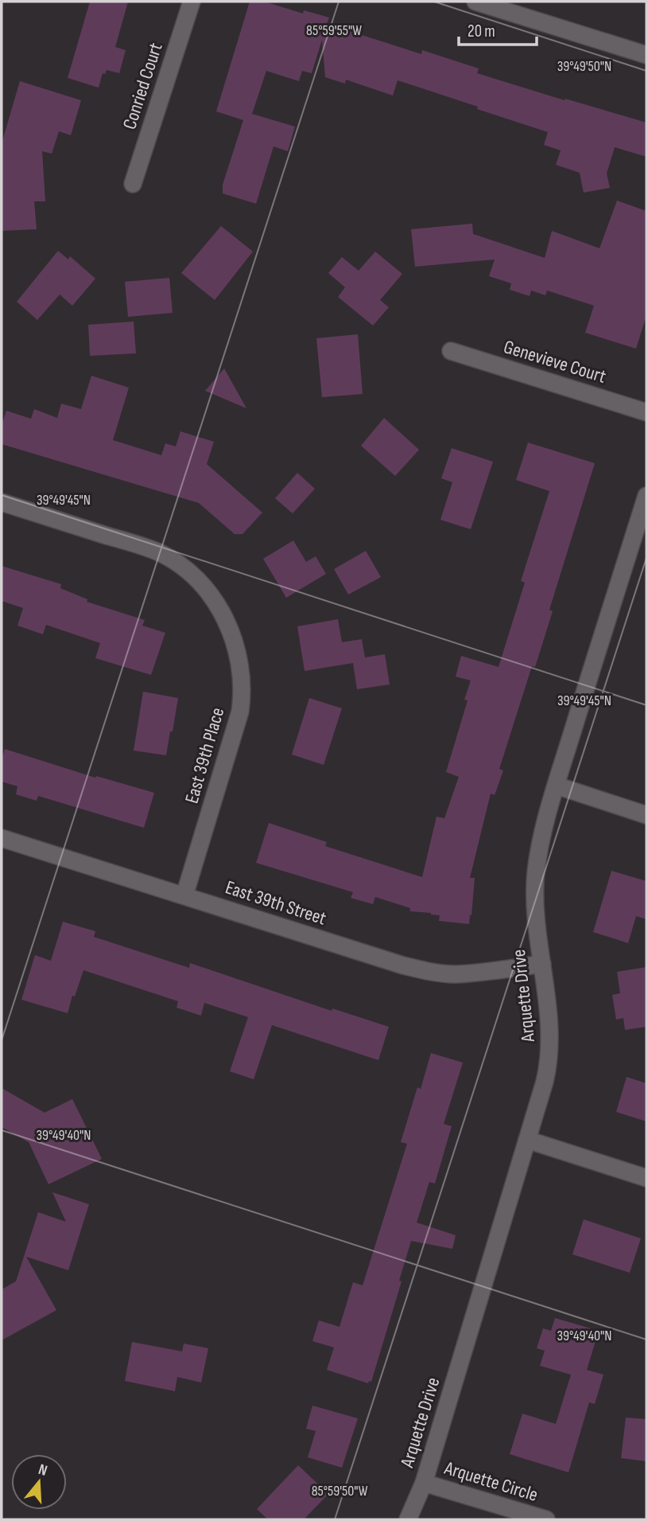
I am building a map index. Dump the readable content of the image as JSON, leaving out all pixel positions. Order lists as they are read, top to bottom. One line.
{"streets":{"street":["Conried Court","Genevieve Court","East 39th Place","East 39th Street","Arquette Drive","Arquette Circle"]},"crossings":[["East 39th Place","East 39th Street"],["East 39th Street","Arquette Drive"],["Arquette Drive","Arquette Circle"]],"scale_bar":"20 m","north":"top","coordinates":["85°59'55\"W","39°49'50\"N","39°49'45\"N","39°49'40\"N","85°59'50\"W"]}
